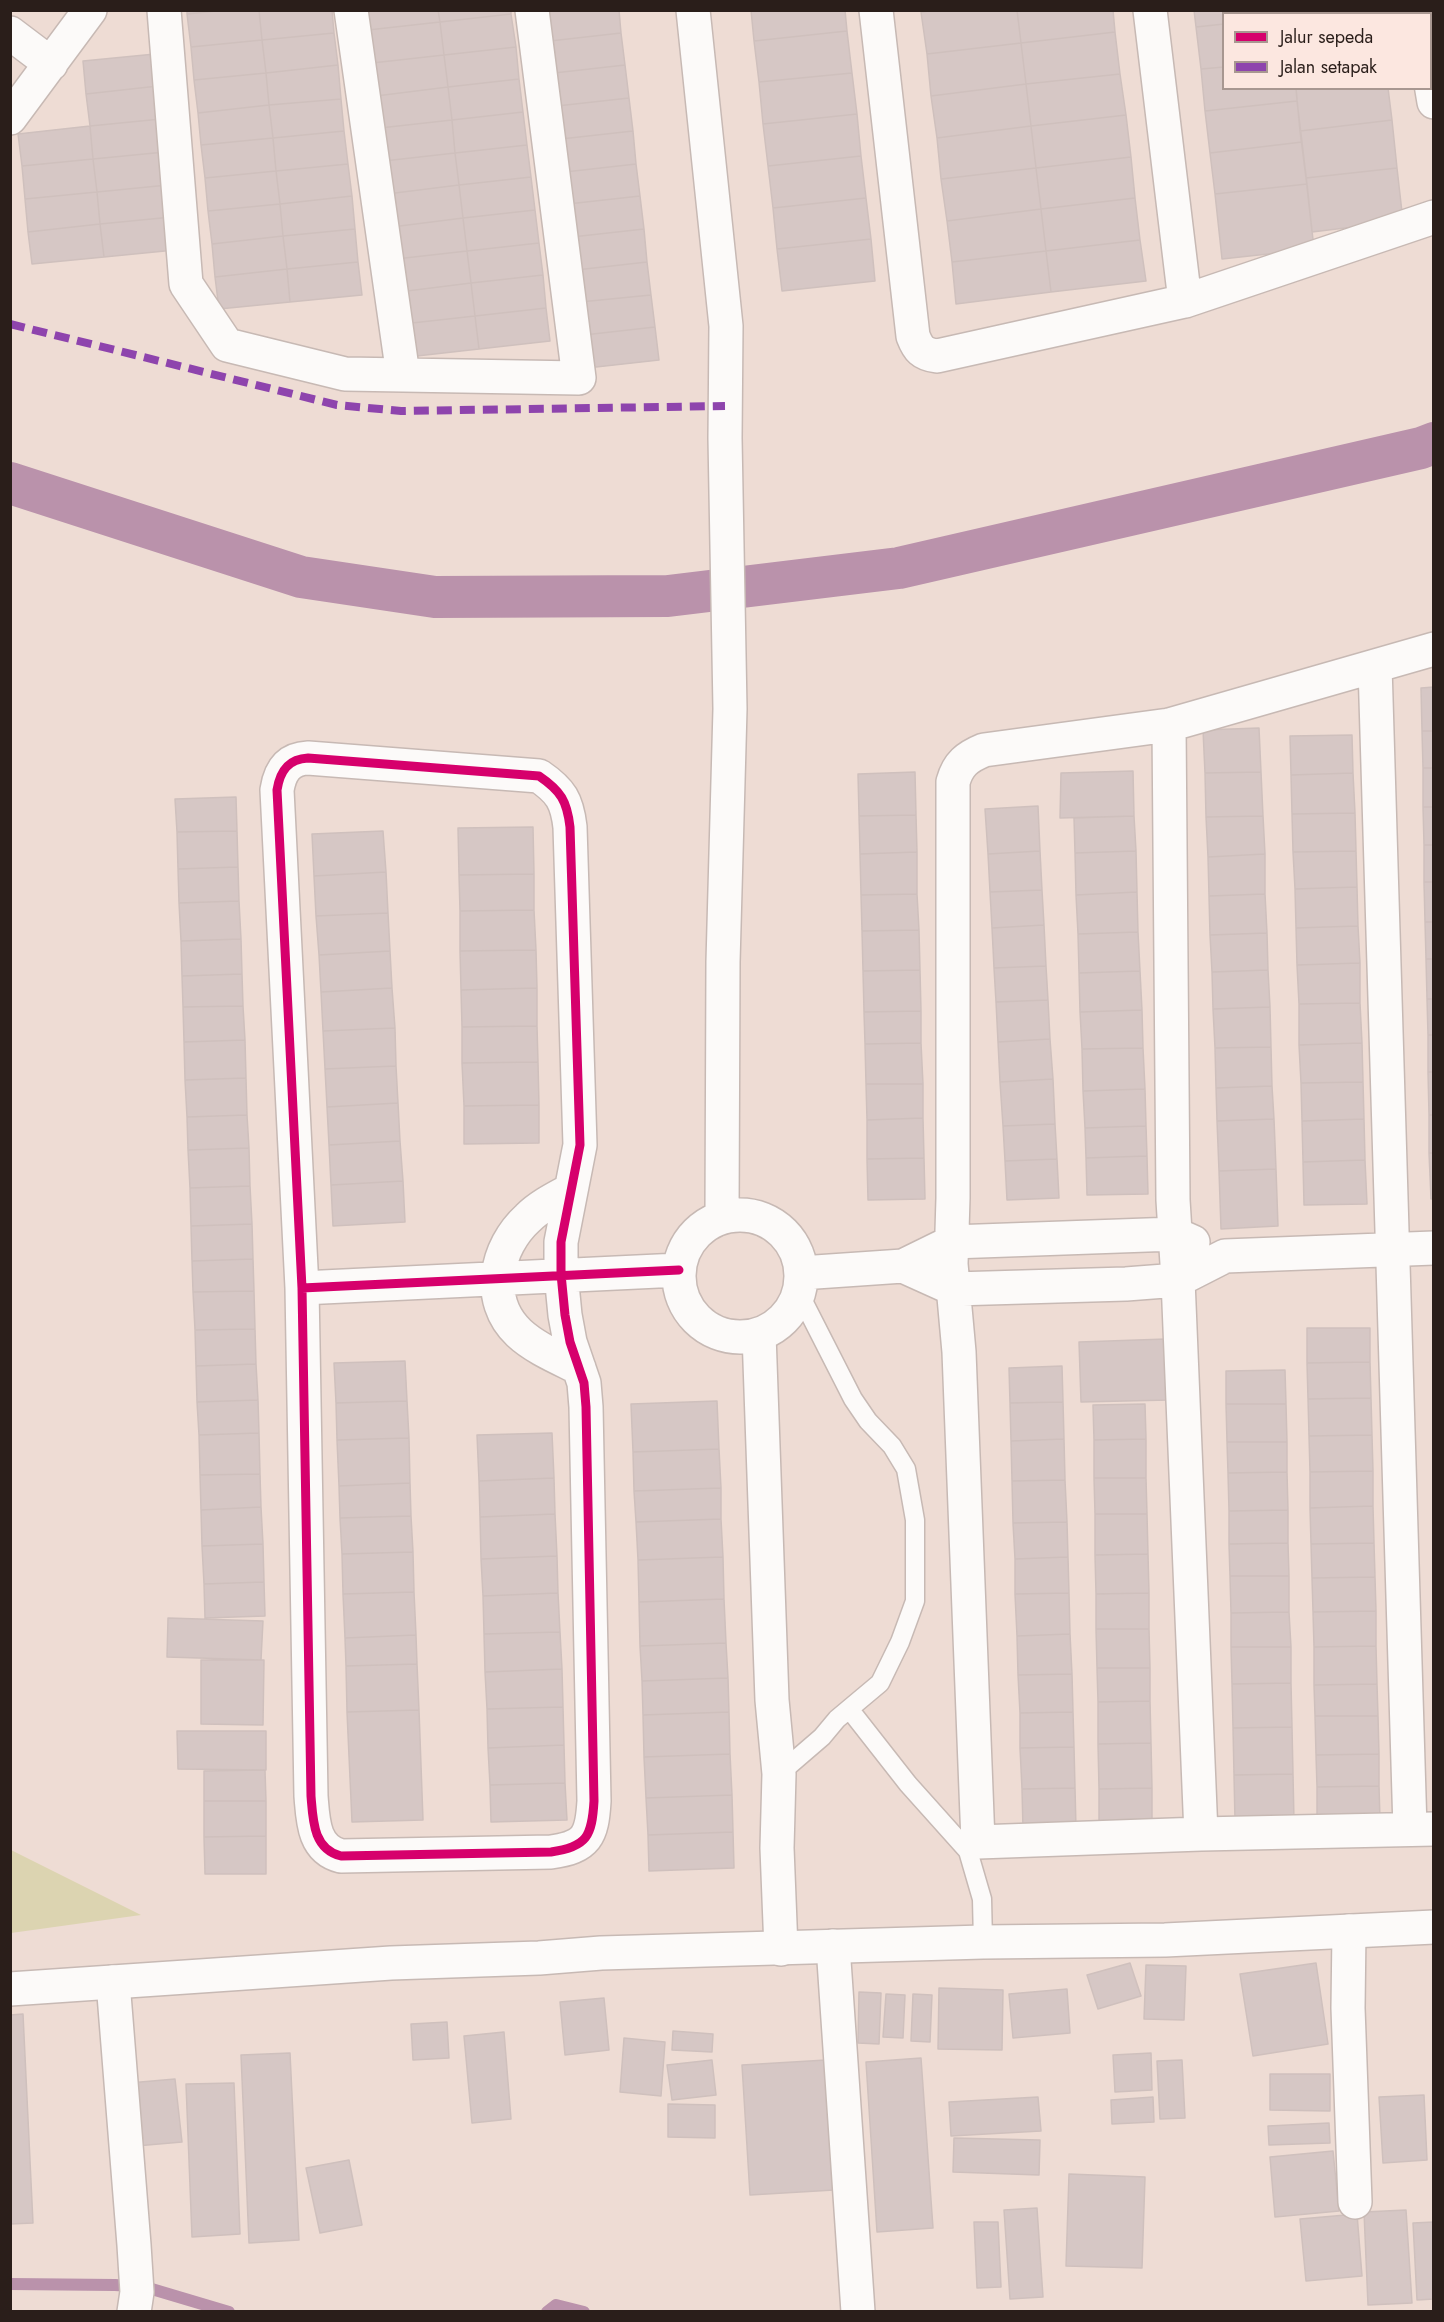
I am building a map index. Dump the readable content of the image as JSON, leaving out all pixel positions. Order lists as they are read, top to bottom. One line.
{"legend":["Jalur sepeda","Jalan setapak"]}
